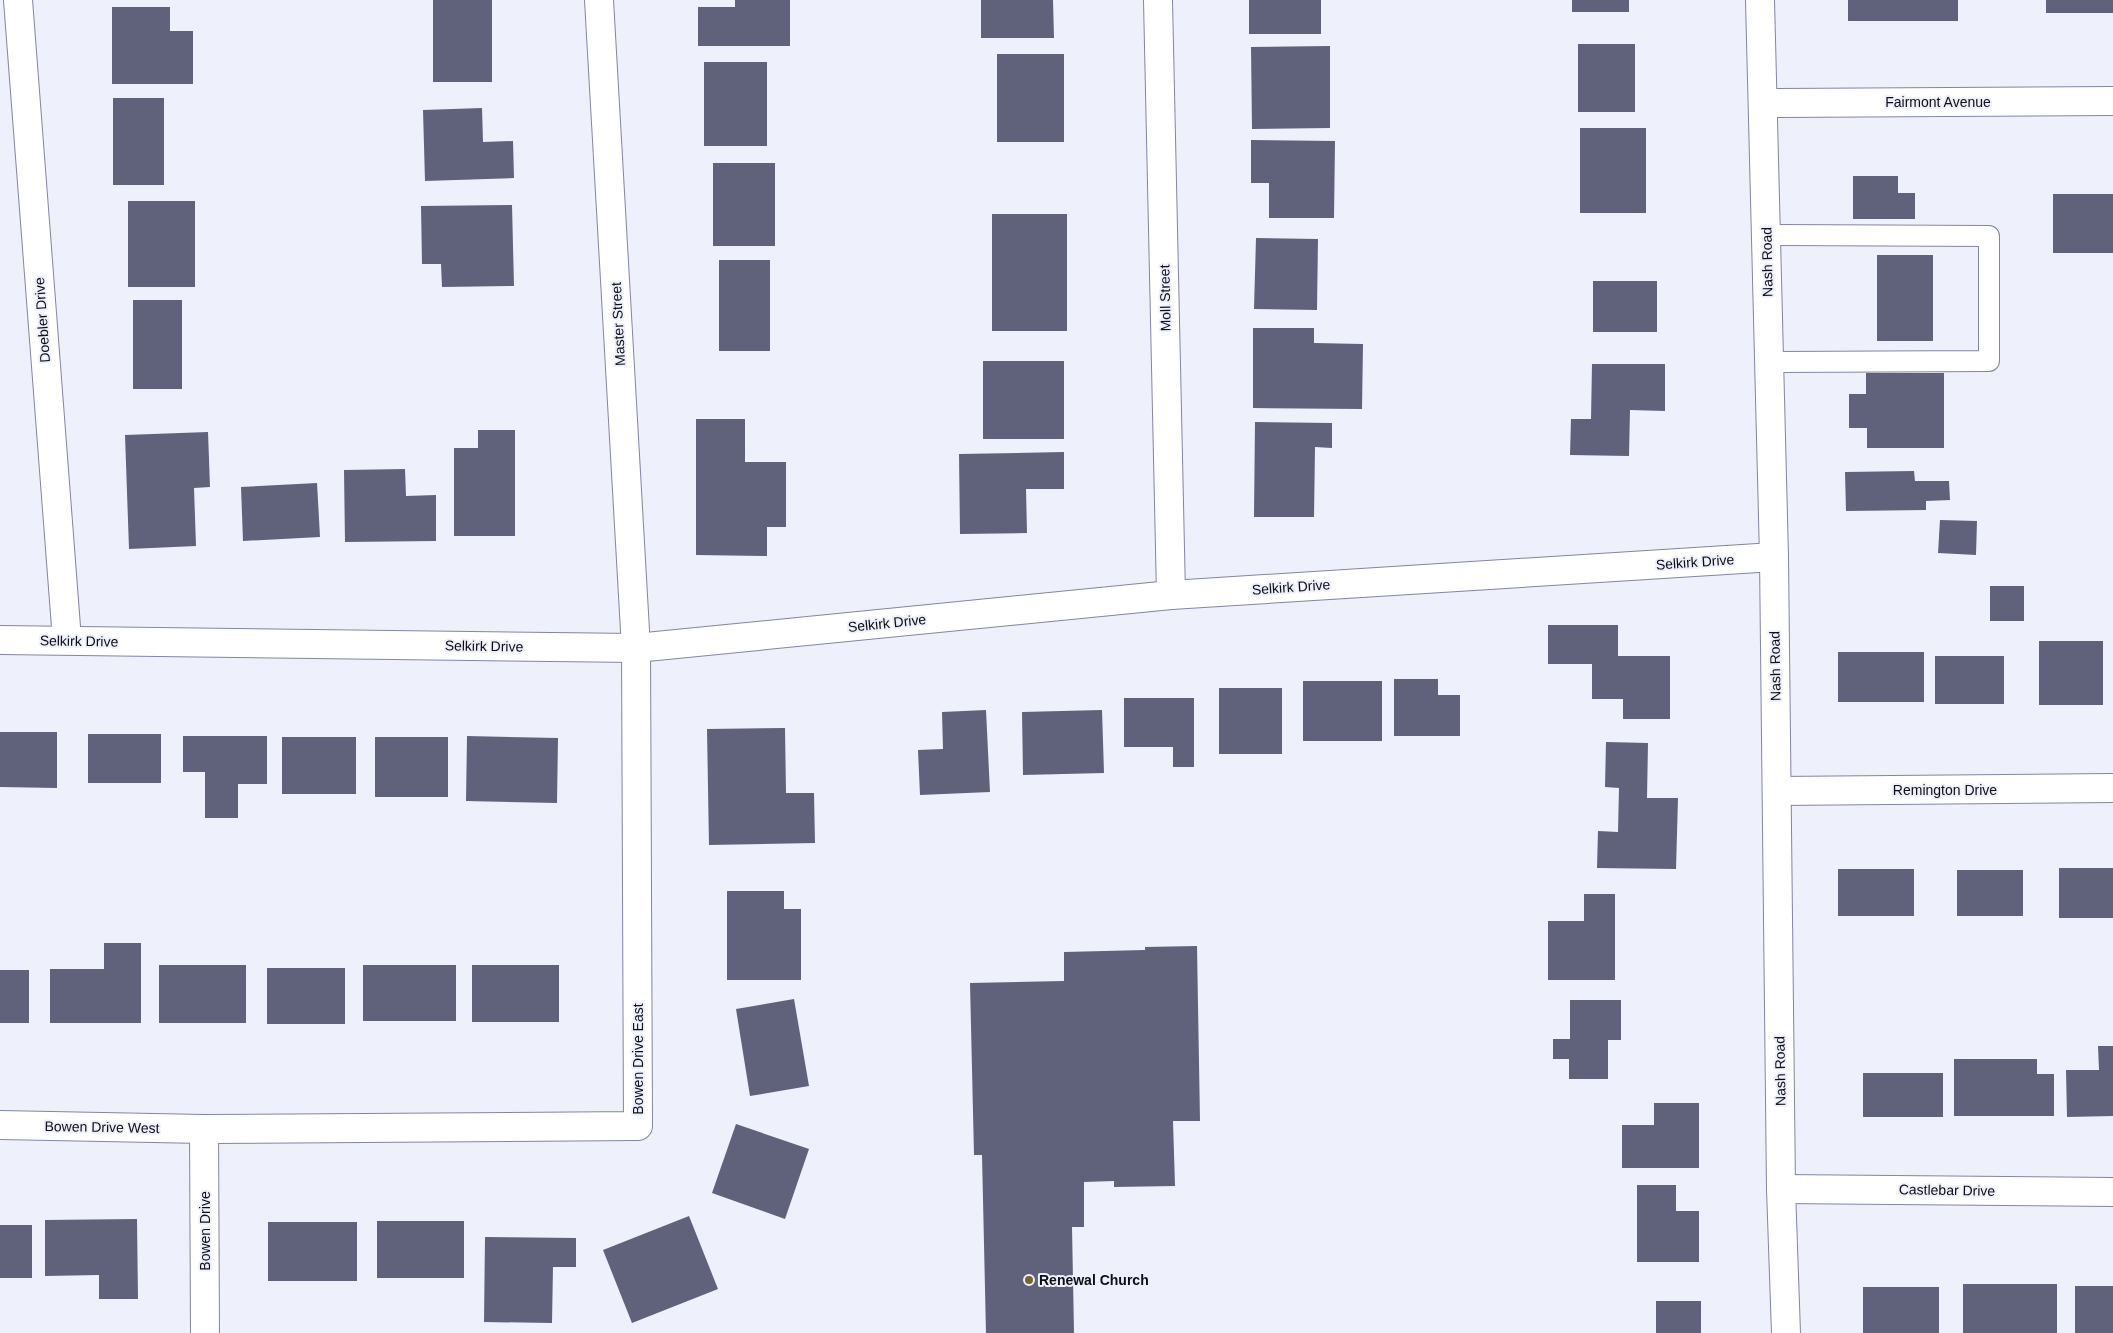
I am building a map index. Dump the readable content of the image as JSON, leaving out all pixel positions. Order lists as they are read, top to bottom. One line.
{"streets":{"street":["Fairmont Avenue","Nash Road","Moll Street","Doebler Drive","Master Street","Selkirk Drive","Remington Drive","Bowen Drive East","Bowen Drive West","Castlebar Drive","Bowen Drive"]},"crossings":[["Fairmont Avenue","Nash Road"],["Nash Road","Selkirk Drive"],["Nash Road","Remington Drive"],["Nash Road","Castlebar Drive"],["Moll Street","Selkirk Drive"],["Doebler Drive","Selkirk Drive"],["Master Street","Selkirk Drive"],["Master Street","Bowen Drive East"],["Selkirk Drive","Bowen Drive East"],["Bowen Drive East","Bowen Drive West"],["Bowen Drive East","Bowen Drive"],["Bowen Drive West","Bowen Drive"]],"places":["Renewal Church"]}
